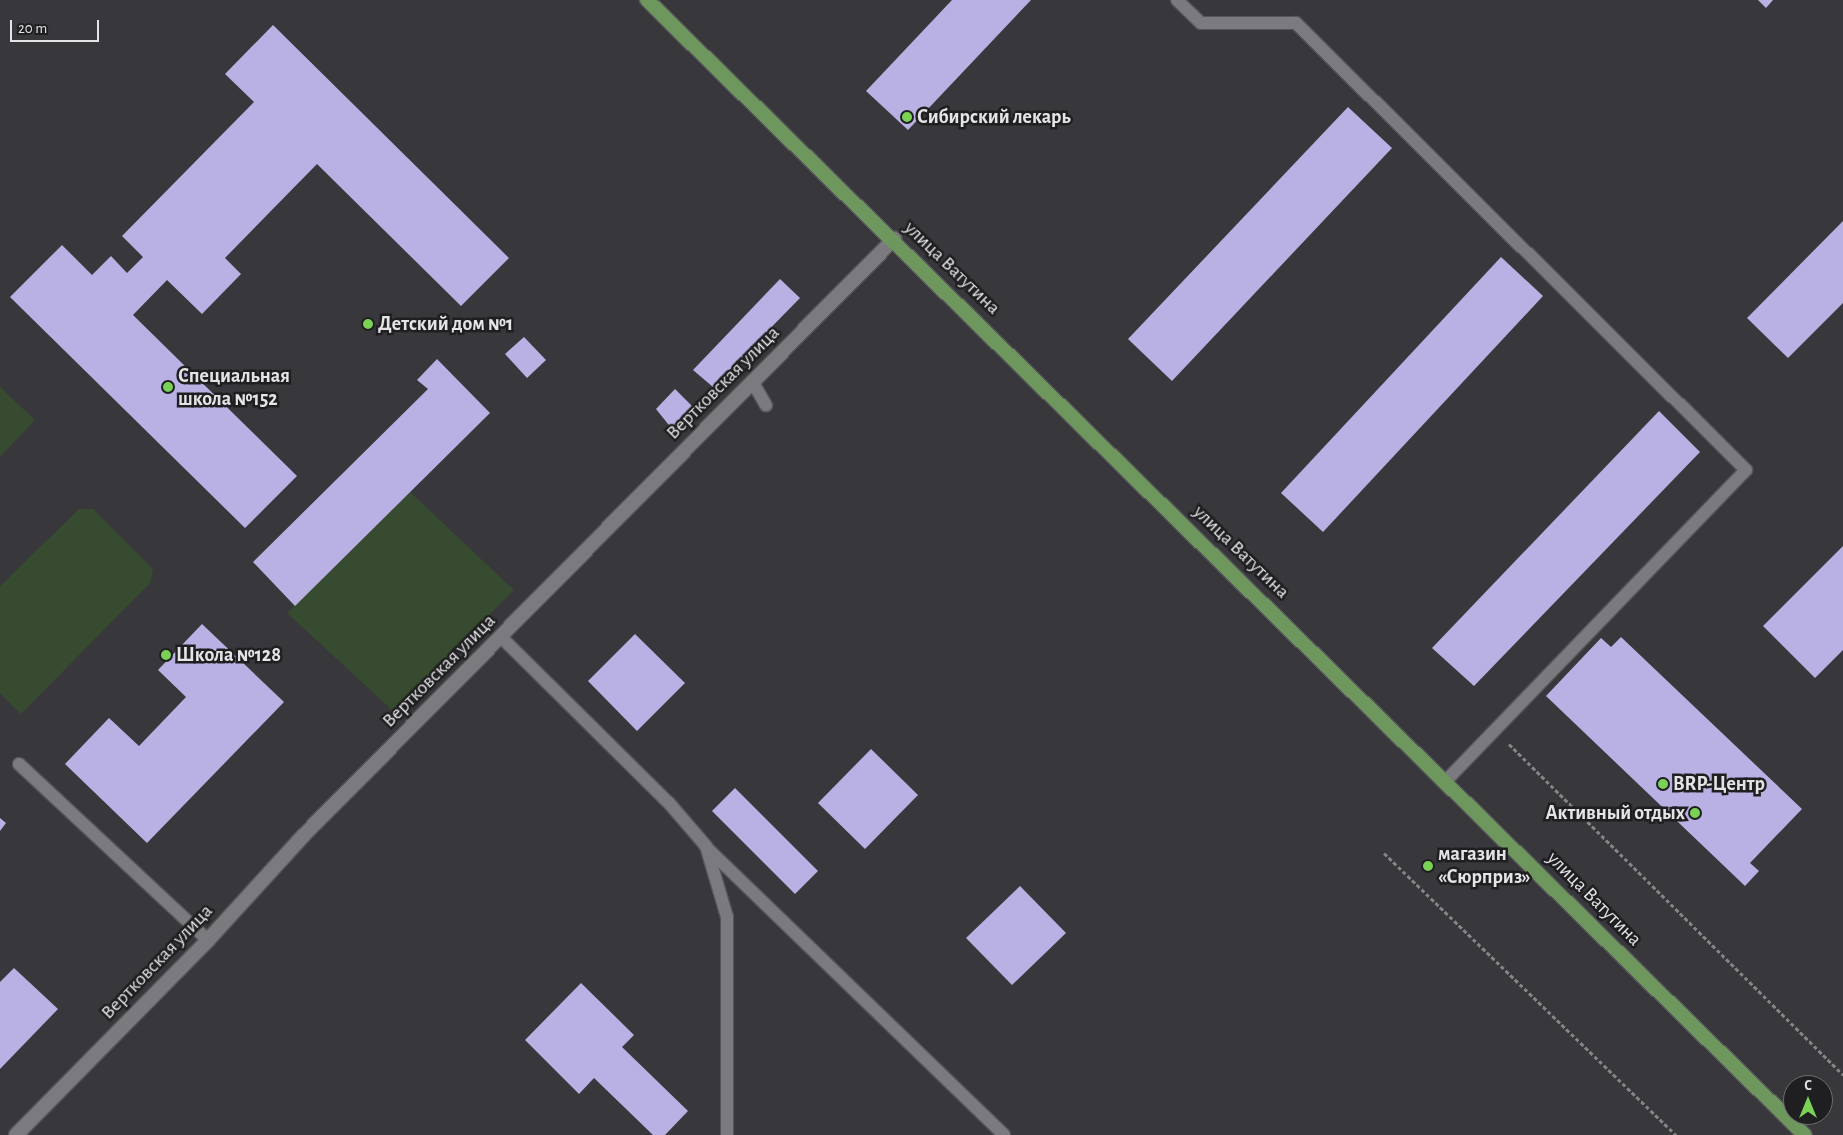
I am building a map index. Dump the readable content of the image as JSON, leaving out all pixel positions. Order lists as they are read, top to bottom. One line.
{"streets":{"main road":["улица Ватутина"],"street":["Вертковская улица"]},"crossings":[["улица Ватутина","Вертковская улица"]],"places":["Сибирский лекарь","Детский дом №1","Специальная школа №152","Школа №128","BRP-Центр","Активный отдых","магазин «Сюрприз»"],"scale_bar":"20 m","north":"top"}
